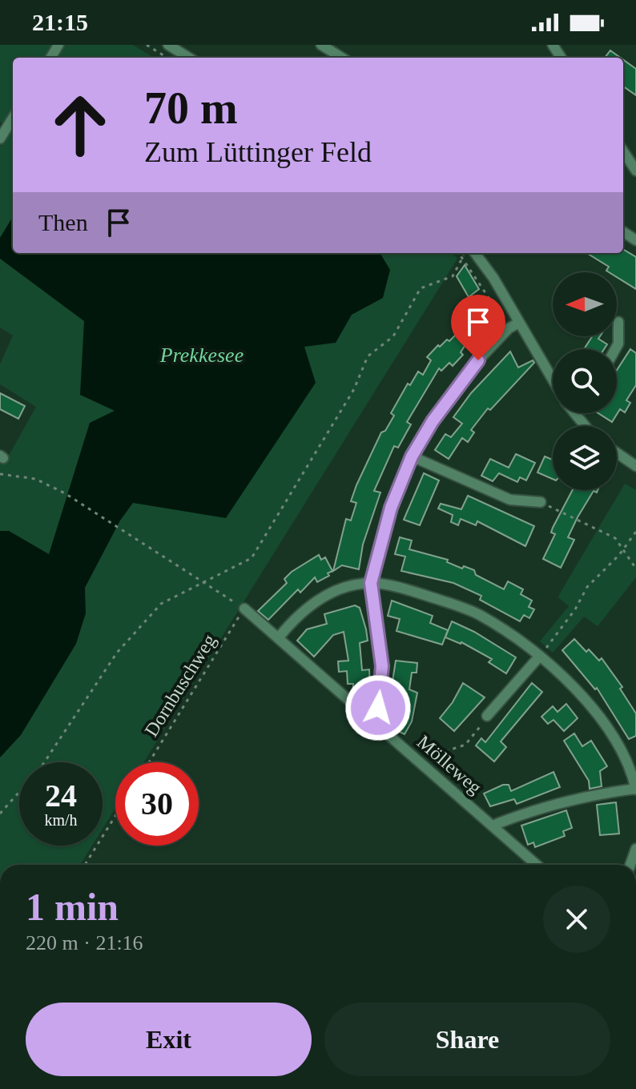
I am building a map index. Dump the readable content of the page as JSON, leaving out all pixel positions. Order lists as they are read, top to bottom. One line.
{"streets":{"street":["Mölleweg"],"path":["Dornbuschweg"]},"crossings":[["Dornbuschweg","Mölleweg"]],"water":["Prekkesee"],"north":"left","page":{"status":"21:15","turn":["70 m","Zum Lüttinger Feld"],"then":"Then","speed":"24 km/h","limit":"30","heading":["1 min","220 m · 21:16"],"buttons":["Exit","Share"]}}
